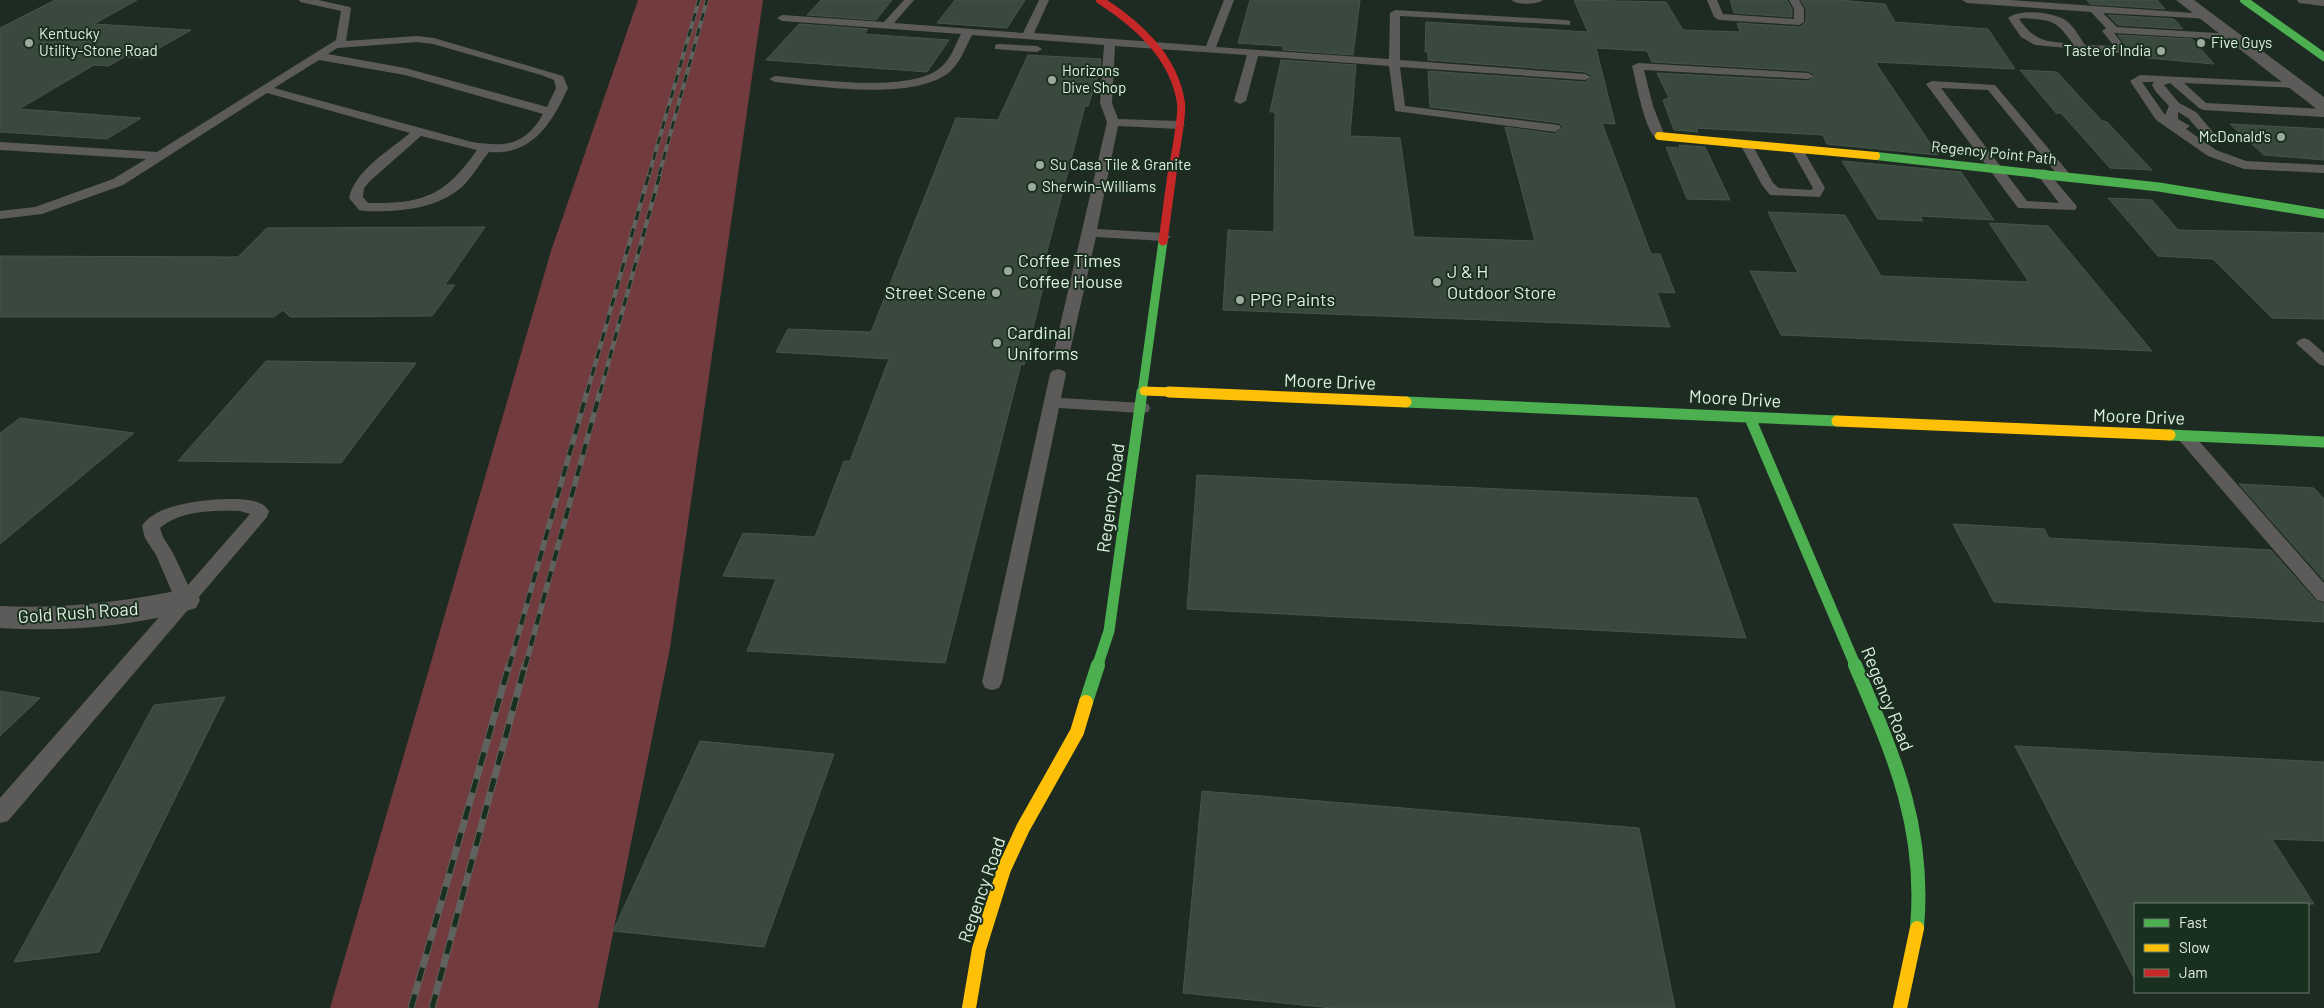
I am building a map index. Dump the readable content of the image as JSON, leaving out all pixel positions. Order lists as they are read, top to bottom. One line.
{"streets":{"street":["Regency Point Path","Moore Drive","Regency Road","Gold Rush Road"]},"crossings":[["Moore Drive","Regency Road"]],"places":["Kentucky Utility-Stone Road","Five Guys","Taste of India","Horizons Dive Shop","McDonald's","Su Casa Tile & Granite","Sherwin-Williams","Coffee Times Coffee House","J & H Outdoor Store","Street Scene","PPG Paints","Cardinal Uniforms"],"legend":["Fast","Slow","Jam"]}
